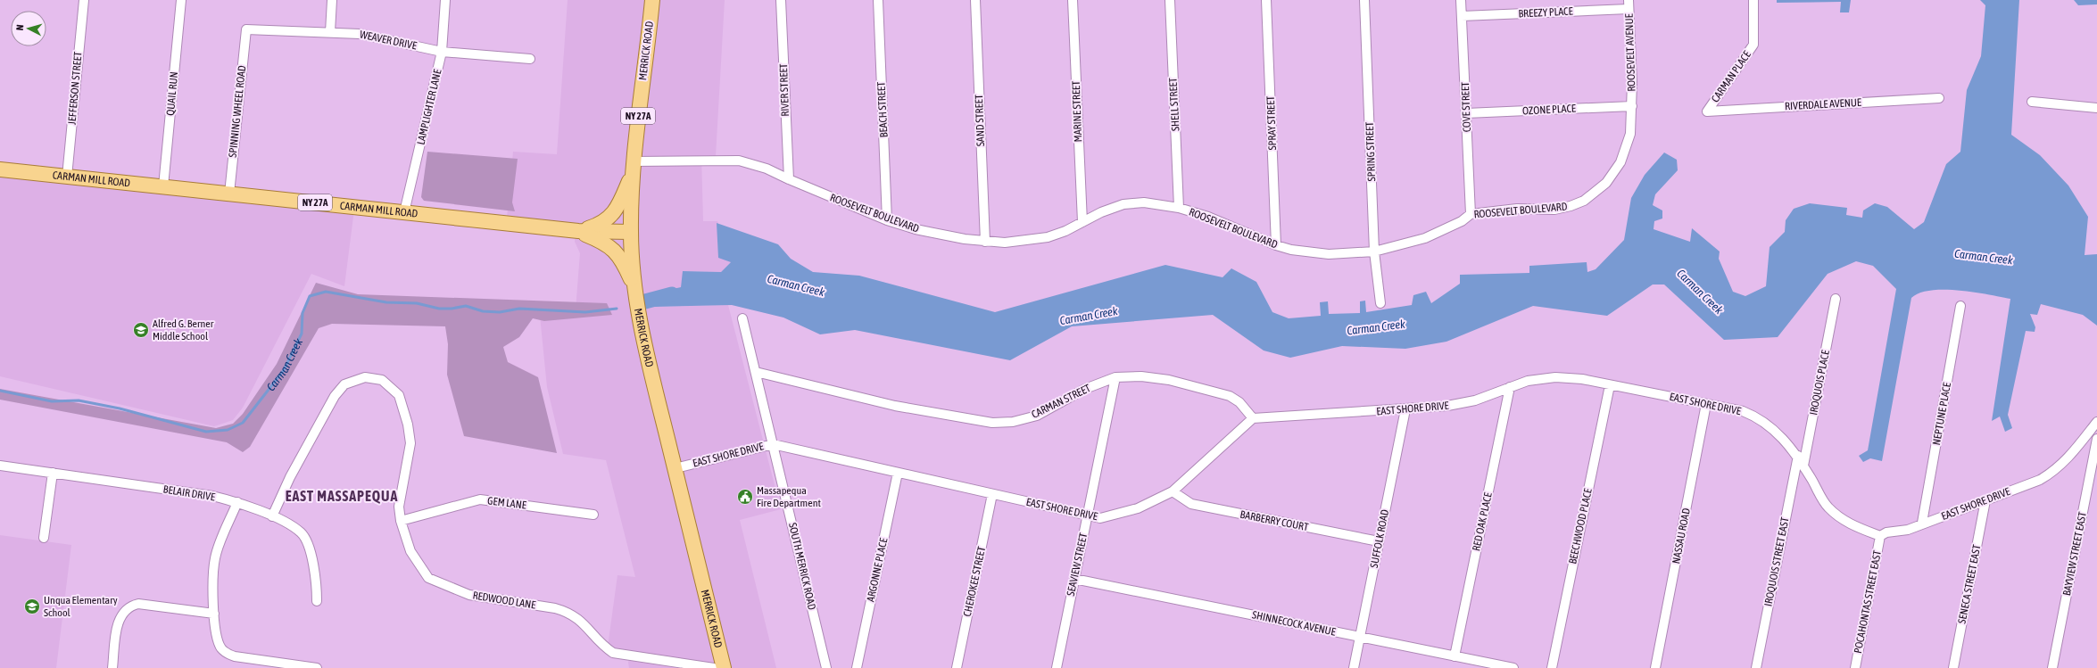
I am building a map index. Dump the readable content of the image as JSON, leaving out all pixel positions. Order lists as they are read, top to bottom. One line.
{"streets":{"main road":["MERRICK ROAD","NY 27A","CARMAN MILL ROAD"],"street":["BREEZY PLACE","WEAVER DRIVE","ROOSEVELT AVENUE","CARMAN PLACE","JEFFERSON STREET","RIVER STREET","QUAIL RUN","SHELL STREET","RIVERDALE AVENUE","LAMPLIGHTER LANE","COVE STREET","BEACH STREET","OZONE PLACE","SPINNING WHEEL ROAD","MARINE STREET","SAND STREET","SPRAY STREET","SPRING STREET","ROOSEVELT BOULEVARD","IROQUOIS PLACE","CARMAN STREET","EAST SHORE DRIVE","NEPTUNE PLACE","BELAIR DRIVE","GEM LANE","BARBERRY COURT","RED OAK PLACE","BEECHWOOD PLACE","NASSAU ROAD","SUFFOLK ROAD","BAYVIEW STREET EAST","IROQUOIS STREET EAST","SEAVIEW STREET","SOUTH MERRICK ROAD","ARGONNE PLACE","CHEROKEE STREET","SENECA STREET EAST","REDWOOD LANE","POCAHONTAS STREET EAST","SHINNECOCK AVENUE"]},"crossings":[["BREEZY PLACE","ROOSEVELT AVENUE"],["BREEZY PLACE","COVE STREET"],["WEAVER DRIVE","LAMPLIGHTER LANE"],["WEAVER DRIVE","SPINNING WHEEL ROAD"],["MERRICK ROAD","CARMAN MILL ROAD"],["MERRICK ROAD","ROOSEVELT BOULEVARD"],["MERRICK ROAD","EAST SHORE DRIVE"],["ROOSEVELT AVENUE","OZONE PLACE"],["ROOSEVELT AVENUE","ROOSEVELT BOULEVARD"],["CARMAN PLACE","RIVERDALE AVENUE"],["JEFFERSON STREET","CARMAN MILL ROAD"],["RIVER STREET","ROOSEVELT BOULEVARD"],["QUAIL RUN","CARMAN MILL ROAD"],["SHELL STREET","ROOSEVELT BOULEVARD"],["LAMPLIGHTER LANE","CARMAN MILL ROAD"],["COVE STREET","OZONE PLACE"],["COVE STREET","ROOSEVELT BOULEVARD"],["BEACH STREET","ROOSEVELT BOULEVARD"],["OZONE PLACE","ROOSEVELT BOULEVARD"],["SPINNING WHEEL ROAD","CARMAN MILL ROAD"],["MARINE STREET","ROOSEVELT BOULEVARD"],["SAND STREET","ROOSEVELT BOULEVARD"],["SPRAY STREET","ROOSEVELT BOULEVARD"],["SPRING STREET","ROOSEVELT BOULEVARD"],["IROQUOIS PLACE","EAST SHORE DRIVE"],["CARMAN STREET","EAST SHORE DRIVE"],["CARMAN STREET","SEAVIEW STREET"],["CARMAN STREET","SOUTH MERRICK ROAD"],["EAST SHORE DRIVE","NEPTUNE PLACE"],["EAST SHORE DRIVE","BARBERRY COURT"],["EAST SHORE DRIVE","RED OAK PLACE"],["EAST SHORE DRIVE","BEECHWOOD PLACE"],["EAST SHORE DRIVE","NASSAU ROAD"],["EAST SHORE DRIVE","SUFFOLK ROAD"],["EAST SHORE DRIVE","IROQUOIS STREET EAST"],["EAST SHORE DRIVE","SEAVIEW STREET"],["EAST SHORE DRIVE","SOUTH MERRICK ROAD"],["EAST SHORE DRIVE","ARGONNE PLACE"],["EAST SHORE DRIVE","CHEROKEE STREET"],["EAST SHORE DRIVE","SENECA STREET EAST"],["EAST SHORE DRIVE","POCAHONTAS STREET EAST"],["BELAIR DRIVE","REDWOOD LANE"],["GEM LANE","REDWOOD LANE"],["BARBERRY COURT","SUFFOLK ROAD"],["RED OAK PLACE","SHINNECOCK AVENUE"],["SUFFOLK ROAD","SHINNECOCK AVENUE"],["SEAVIEW STREET","SHINNECOCK AVENUE"]],"districts":["EAST MASSAPEQUA"],"water":["Carman Creek"],"places":{"school or university":["Alfred G. Berner Middle School","Unqua Elementary School"],"public building":["Massapequa Fire Department"]},"north":"left"}
